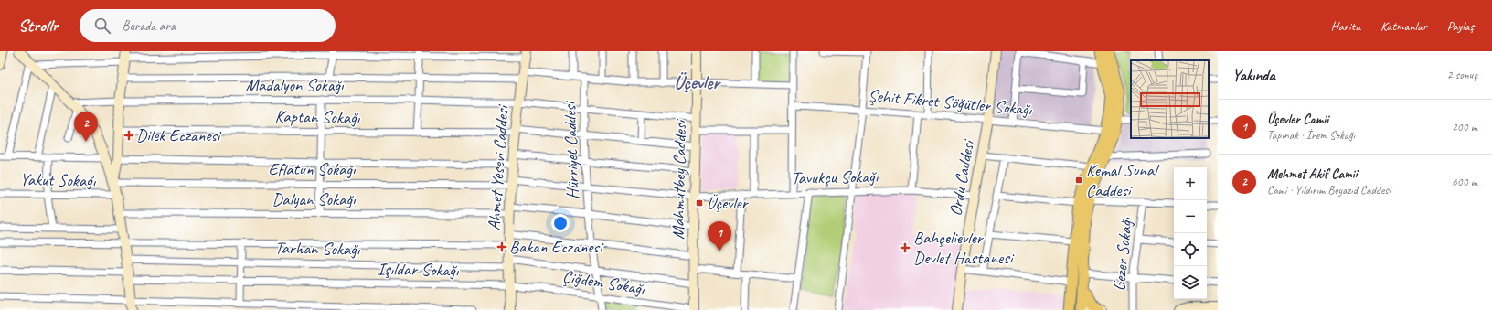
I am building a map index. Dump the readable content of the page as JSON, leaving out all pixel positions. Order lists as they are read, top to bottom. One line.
{"streets":{"street":["Madalyon Sokağı","Şehit Fikret Söğütler Sokağı","Kaptan Sokağı","Hürriyet Caddesi","Ahmet Yesevi Caddesi","Eflatun Sokağı","Tavukçu Sokağı","Ordu Caddesi","Yakut Sokağı","Mahmutbey Caddesi","Dalyan Sokağı","Tarhan Sokağı","Gezer Sokağı","Işıldar Sokağı","Çiğdem Sokağı"]},"crossings":[["Madalyon Sokağı","Hürriyet Caddesi"],["Madalyon Sokağı","Ahmet Yesevi Caddesi"],["Madalyon Sokağı","Mahmutbey Caddesi"],["Şehit Fikret Söğütler Sokağı","Ordu Caddesi"],["Kaptan Sokağı","Hürriyet Caddesi"],["Kaptan Sokağı","Ahmet Yesevi Caddesi"],["Kaptan Sokağı","Mahmutbey Caddesi"],["Hürriyet Caddesi","Eflatun Sokağı"],["Hürriyet Caddesi","Tavukçu Sokağı"],["Hürriyet Caddesi","Dalyan Sokağı"],["Hürriyet Caddesi","Tarhan Sokağı"],["Hürriyet Caddesi","Çiğdem Sokağı"],["Ahmet Yesevi Caddesi","Eflatun Sokağı"],["Ahmet Yesevi Caddesi","Dalyan Sokağı"],["Ahmet Yesevi Caddesi","Tarhan Sokağı"],["Ahmet Yesevi Caddesi","Işıldar Sokağı"],["Ahmet Yesevi Caddesi","Çiğdem Sokağı"],["Eflatun Sokağı","Tavukçu Sokağı"],["Tavukçu Sokağı","Ordu Caddesi"],["Tavukçu Sokağı","Mahmutbey Caddesi"],["Mahmutbey Caddesi","Dalyan Sokağı"],["Mahmutbey Caddesi","Tarhan Sokağı"],["Mahmutbey Caddesi","Çiğdem Sokağı"],["Işıldar Sokağı","Çiğdem Sokağı"]],"districts":["Üçevler"],"places":{"health":["Dilek Eczanesi","Bakan Eczanesi","Bahçelievler Devlet Hastanesi"],"transit":["Kemal Sunal Caddesi","Üçevler"]},"page":{"header":"Strollr","search":"Burada ara","nav":["Harita","Katmanlar","Paylaş"],"heading":["Yakında","2 sonuç"],"list":[{"mark":"1","name":"Üçevler Camii","note":"Tapınak · İrem Sokağı","value":"200 m"},{"mark":"2","name":"Mehmet Akif Camii","note":"Cami · Yıldırım Beyazıd Caddesi","value":"600 m"}],"pins":["2","1"],"map_buttons":["+","−"]}}
